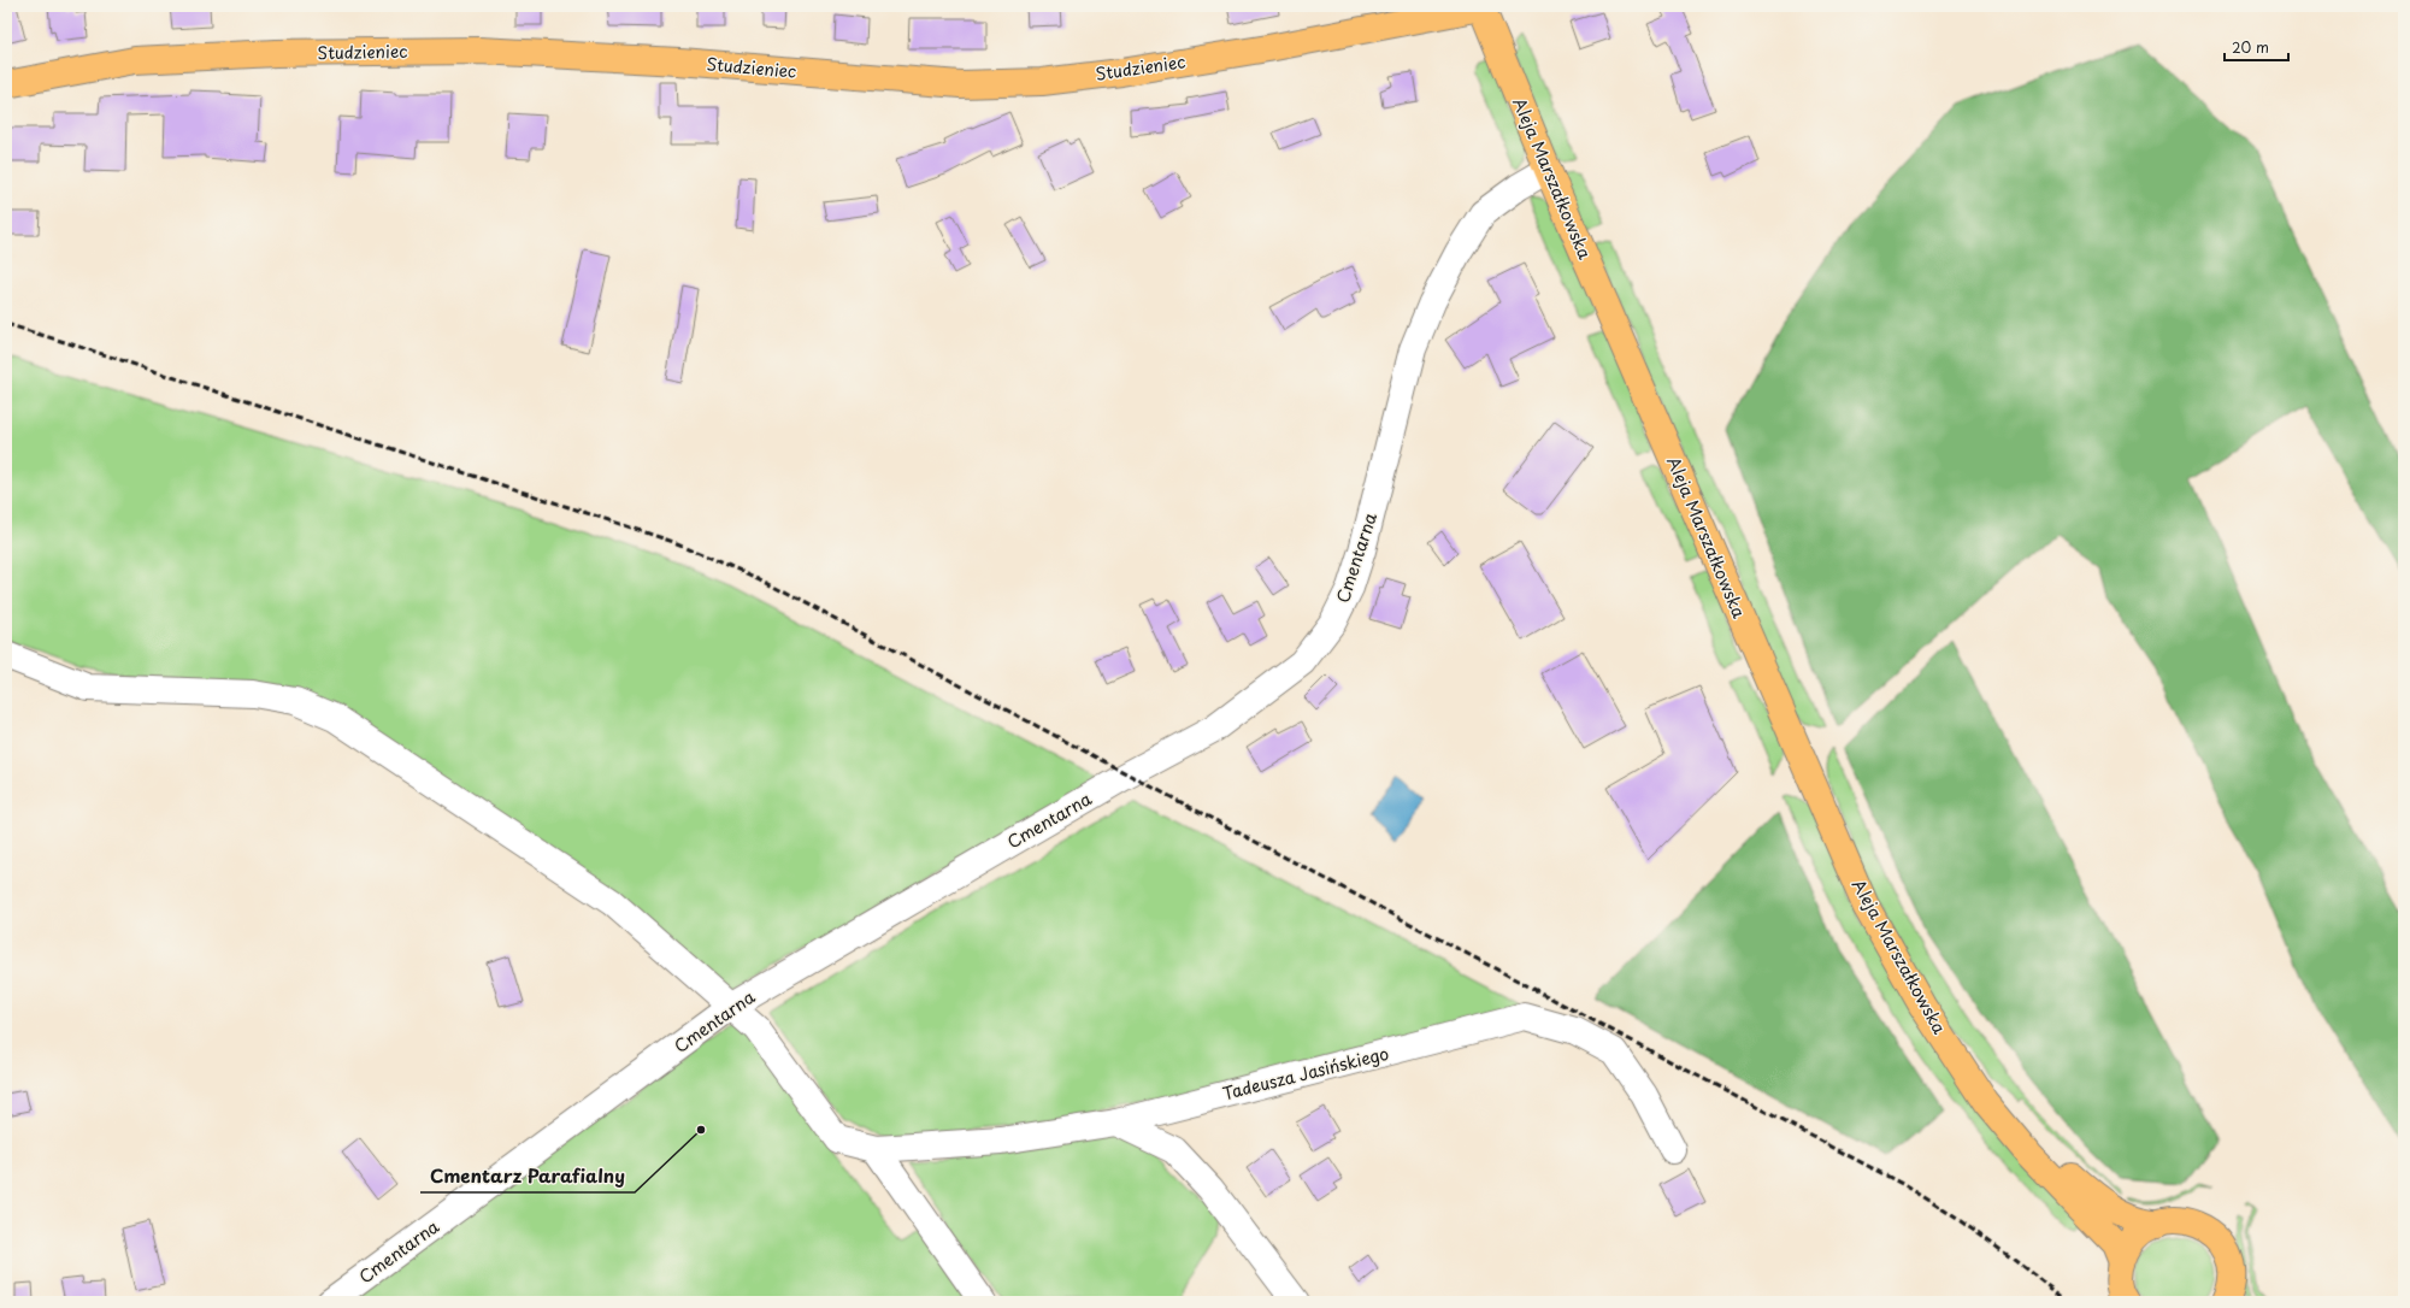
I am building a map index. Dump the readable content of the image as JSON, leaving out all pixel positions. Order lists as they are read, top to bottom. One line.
{"streets":{"main road":["Studzieniec","Aleja Marszałkowska"],"street":["Cmentarna","Tadeusza Jasińskiego"]},"crossings":[["Studzieniec","Aleja Marszałkowska"],["Aleja Marszałkowska","Cmentarna"],["Cmentarna","Tadeusza Jasińskiego"]],"places":["Cmentarz Parafialny"],"scale_bar":"20 m"}
